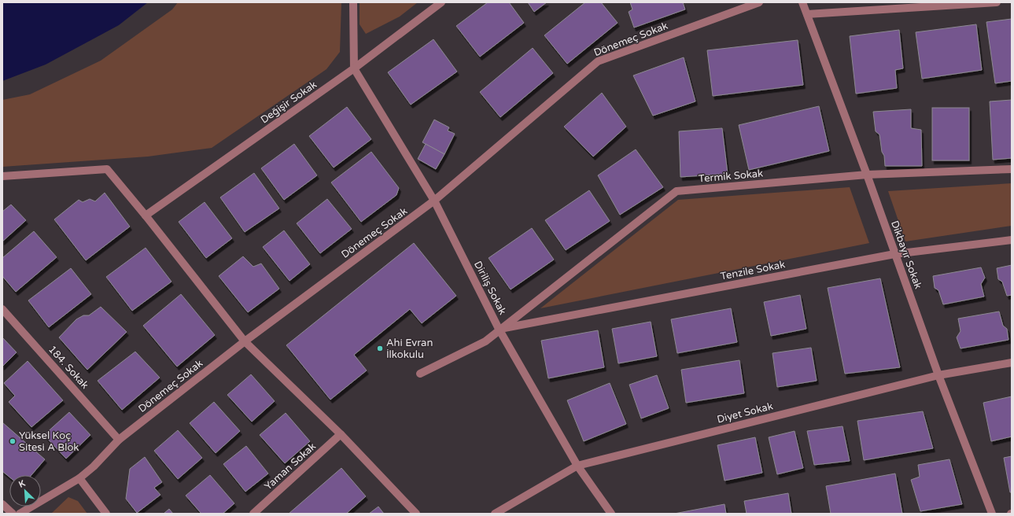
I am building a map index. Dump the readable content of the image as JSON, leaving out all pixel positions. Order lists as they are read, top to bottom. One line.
{"streets":{"street":["Dönemeç Sokak","Değişir Sokak","Termik Sokak","Dikbayır Sokak","Tenzile Sokak","Diriliş Sokak","184. Sokak","Diyet Sokak","Yaman Sokak"]},"crossings":[["Dönemeç Sokak","Diriliş Sokak"],["Dönemeç Sokak","184. Sokak"],["Değişir Sokak","Diriliş Sokak"],["Termik Sokak","Dikbayır Sokak"],["Termik Sokak","Tenzile Sokak"],["Termik Sokak","Diriliş Sokak"],["Dikbayır Sokak","Tenzile Sokak"],["Dikbayır Sokak","Diyet Sokak"],["Tenzile Sokak","Diriliş Sokak"],["Diriliş Sokak","Diyet Sokak"]],"places":["Ahi Evran İlkokulu","Yüksel Koç Sitesi A Blok"],"north":"top left"}
